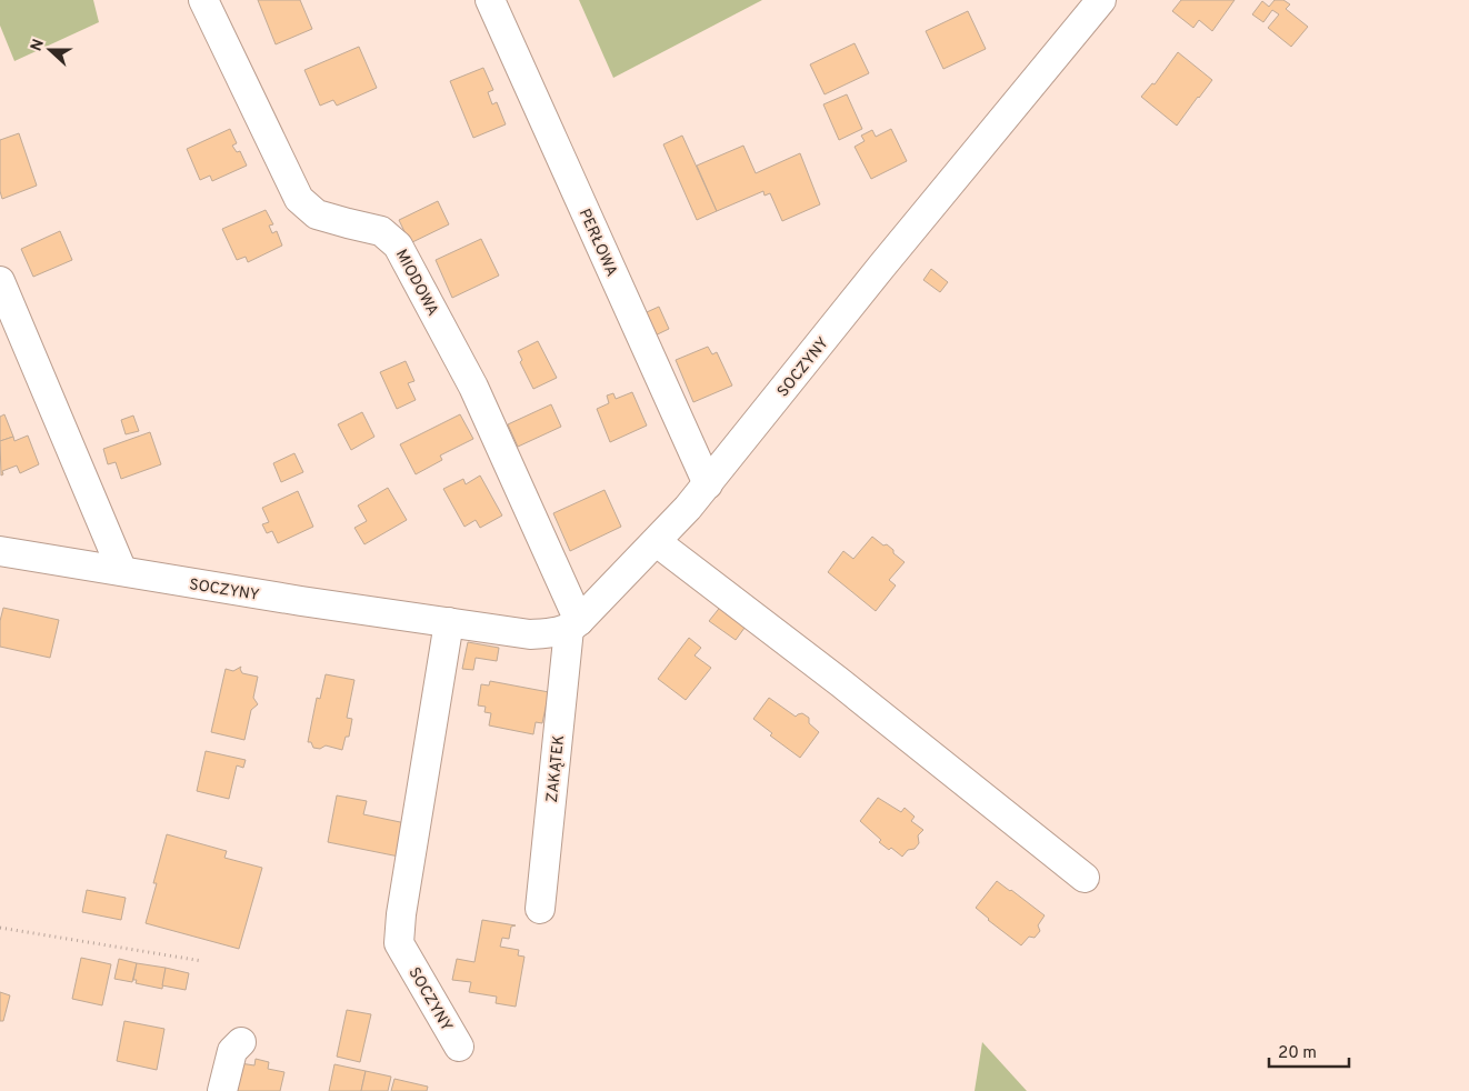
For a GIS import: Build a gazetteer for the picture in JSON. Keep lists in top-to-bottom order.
{
  "streets": {
    "street": [
      "PERŁOWA",
      "MIODOWA",
      "SOCZYNY",
      "ZAKĄTEK"
    ]
  },
  "crossings": [
    ["PERŁOWA", "SOCZYNY"],
    ["MIODOWA", "SOCZYNY"],
    ["MIODOWA", "ZAKĄTEK"],
    ["SOCZYNY", "ZAKĄTEK"]
  ],
  "scale_bar": "20 m",
  "north": "left"
}
